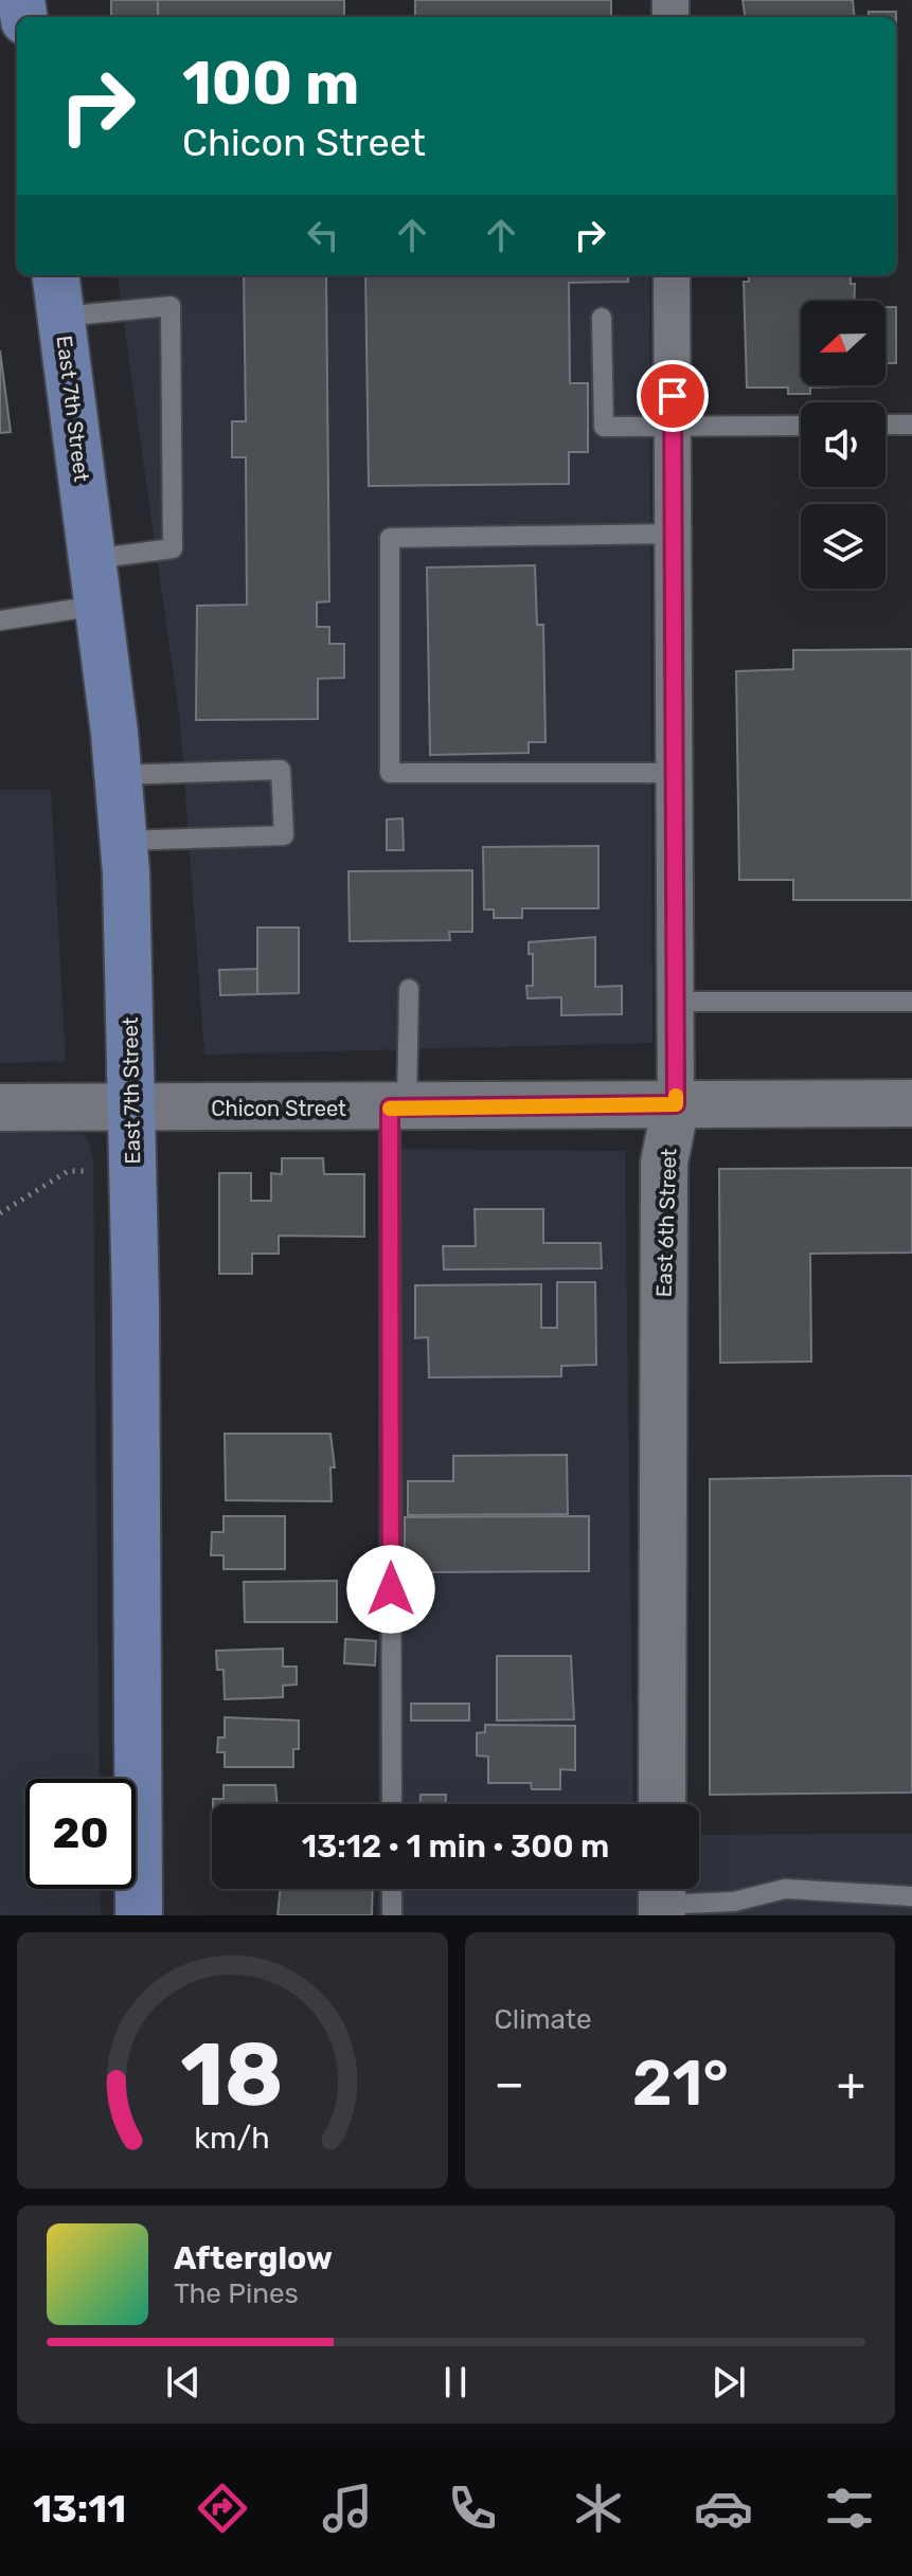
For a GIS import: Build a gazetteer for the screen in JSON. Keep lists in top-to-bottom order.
{
  "streets": {
    "main road": ["East 7th Street"],
    "street": ["Chicon Street", "East 6th Street"]
  },
  "crossings": [
    ["East 7th Street", "Chicon Street"],
    ["Chicon Street", "East 6th Street"]
  ],
  "north": "left",
  "page": {
    "turn": ["100 m", "Chicon Street"],
    "limit": "20",
    "trip": "13:12 · 1 min · 300 m",
    "tile": "Climate",
    "heat": ["−", "21°", "+"],
    "song": ["Afterglow", "The Pines"],
    "tabs": "13:11",
    "gauge": ["18", "km/h"]
  }
}
